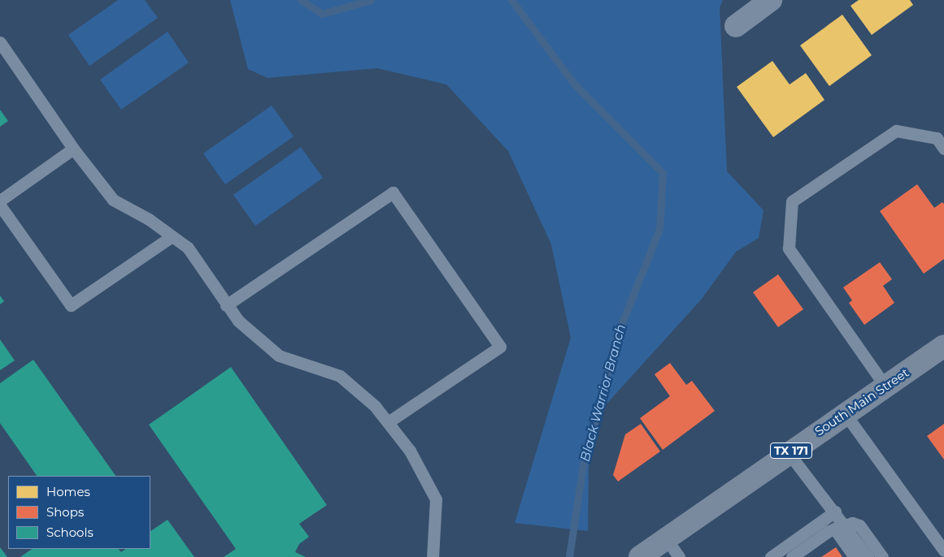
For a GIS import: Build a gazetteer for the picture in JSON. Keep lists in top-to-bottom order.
{
  "streets": {
    "main road": ["South Main Street", "TX 171"]
  },
  "water": ["Black Warrior Branch"],
  "legend": ["Homes", "Shops", "Schools"]
}
